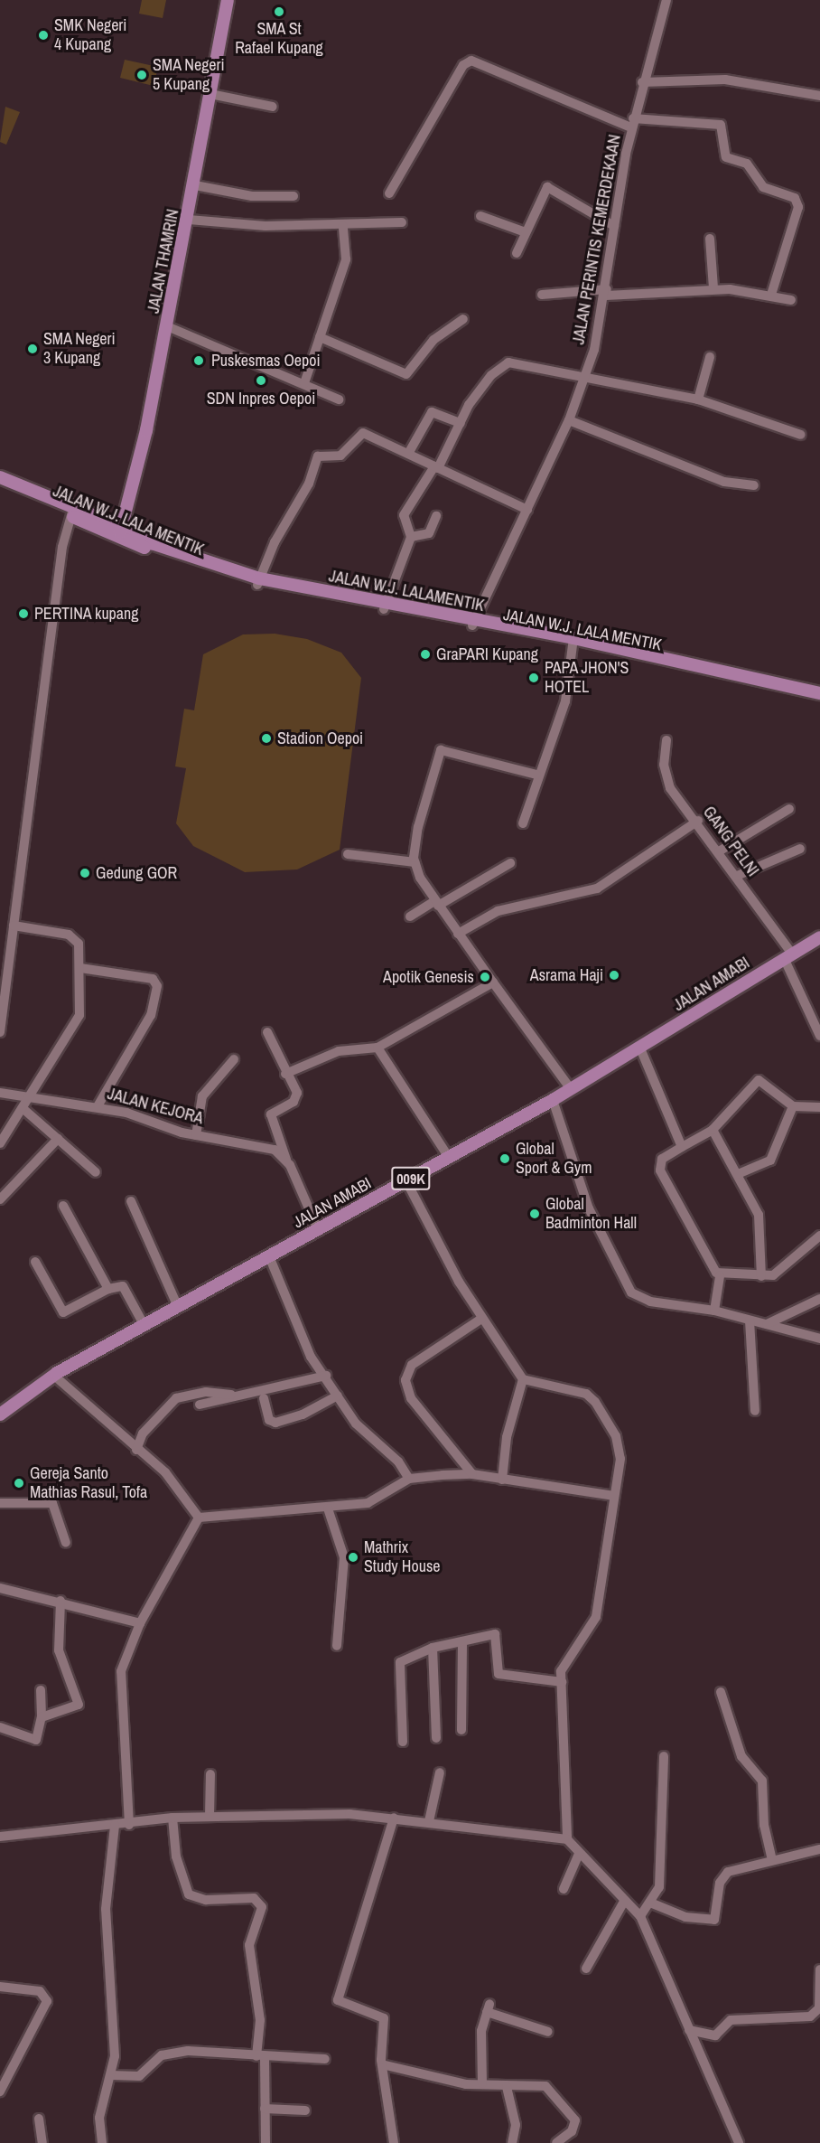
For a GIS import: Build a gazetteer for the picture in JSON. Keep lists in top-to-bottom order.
{
  "streets": {
    "main road": [
      "JALAN THAMRIN",
      "JALAN W.J. LALA MENTIK",
      "JALAN AMABI",
      "009K"
    ],
    "street": ["JALAN PERINTIS KEMERDEKAAN", "GANG PELNI", "JALAN KEJORA"]
  },
  "crossings": [
    ["JALAN PERINTIS KEMERDEKAAN", "JALAN W.J. LALA MENTIK"],
    ["GANG PELNI", "JALAN AMABI"]
  ],
  "places": [
    "SMA St Rafael Kupang",
    "SMK Negeri 4 Kupang",
    "SMA Negeri 5 Kupang",
    "SMA Negeri 3 Kupang",
    "Puskesmas Oepoi",
    "SDN Inpres Oepoi",
    "PERTINA kupang",
    "GraPARI Kupang",
    "PAPA JHON'S HOTEL",
    "Stadion Oepoi",
    "Gedung GOR",
    "Asrama Haji",
    "Apotik Genesis",
    "Global Sport & Gym",
    "Global Badminton Hall",
    "Gereja Santo Mathias Rasul, Tofa",
    "Mathrix Study House"
  ]
}
